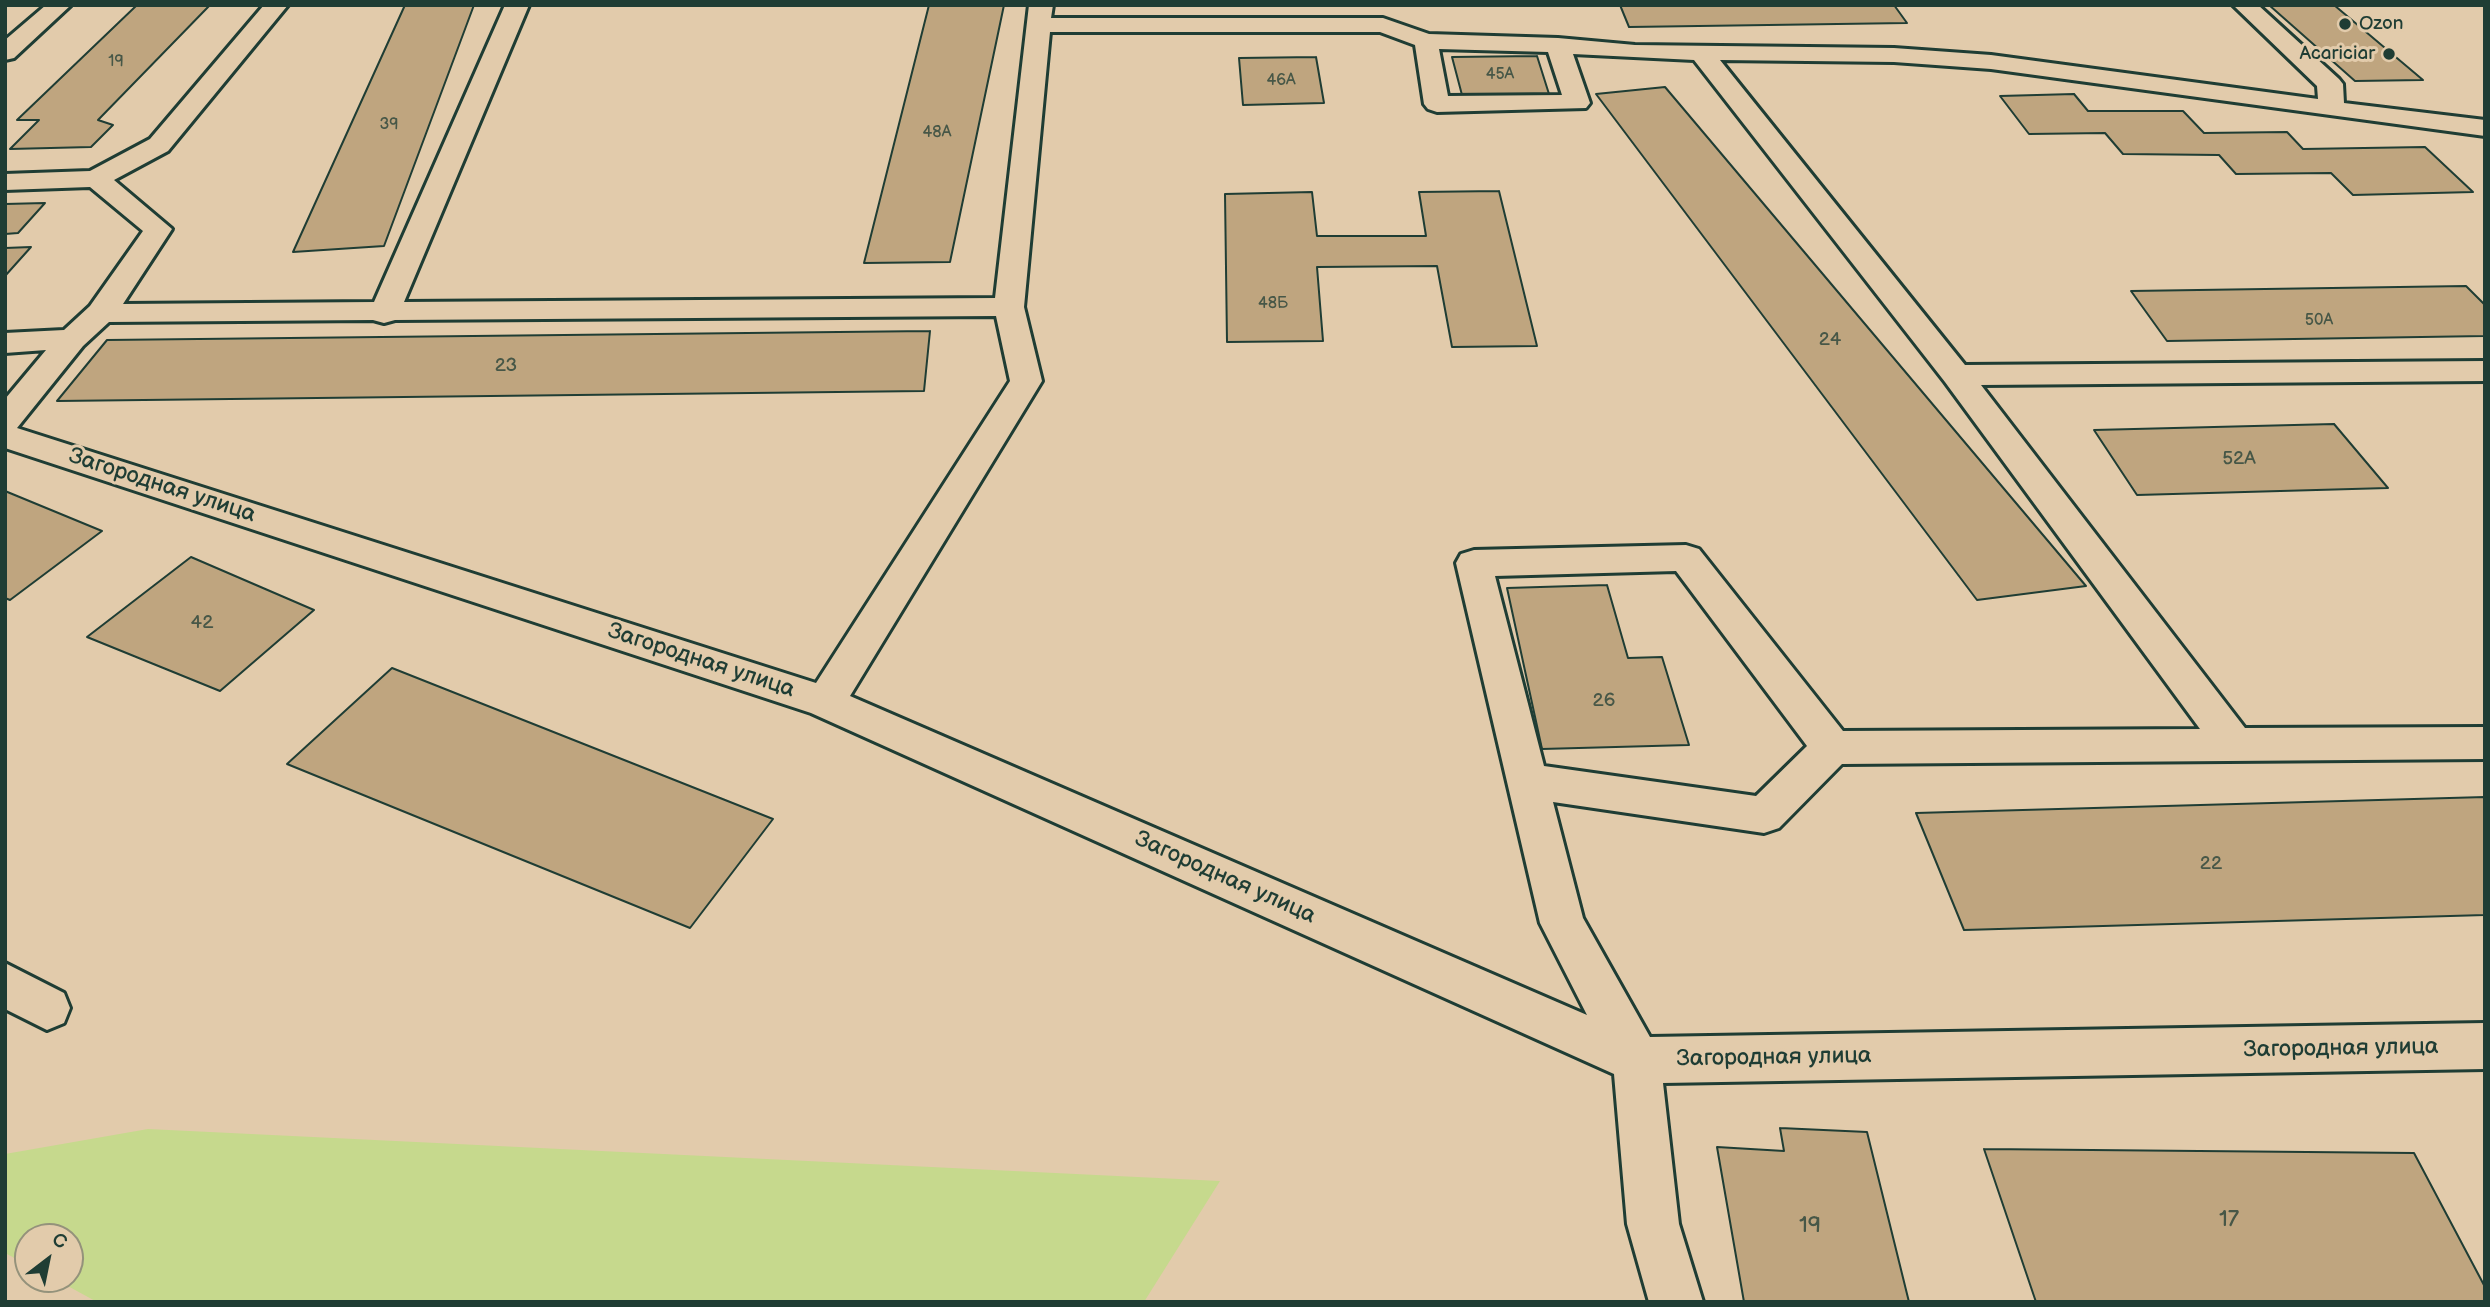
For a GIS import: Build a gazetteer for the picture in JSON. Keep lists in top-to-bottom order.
{
  "streets": {
    "street": ["Загородная улица"]
  },
  "places": ["Ozon", "Acariciar"],
  "house_numbers": [
    "19",
    "45А",
    "46А",
    "39",
    "48А",
    "48Б",
    "50А",
    "24",
    "23",
    "52А",
    "42",
    "26",
    "22",
    "17",
    "19"
  ],
  "north": "top right"
}
